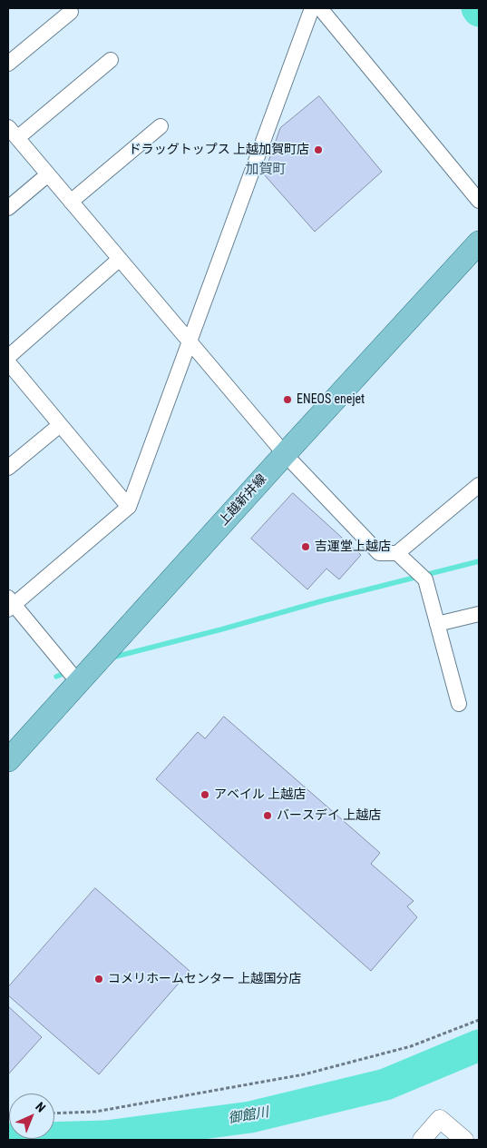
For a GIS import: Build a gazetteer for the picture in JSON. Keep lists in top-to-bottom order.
{
  "streets": {
    "main road": ["上越新井線"]
  },
  "districts": ["加賀町"],
  "water": ["御館川"],
  "places": [
    "ドラッグトップス 上越加賀町店",
    "ENEOS enejet",
    "吉運堂上越店",
    "アベイル 上越店",
    "バースデイ 上越店",
    "コメリホームセンター 上越国分店"
  ],
  "north": "top right"
}
